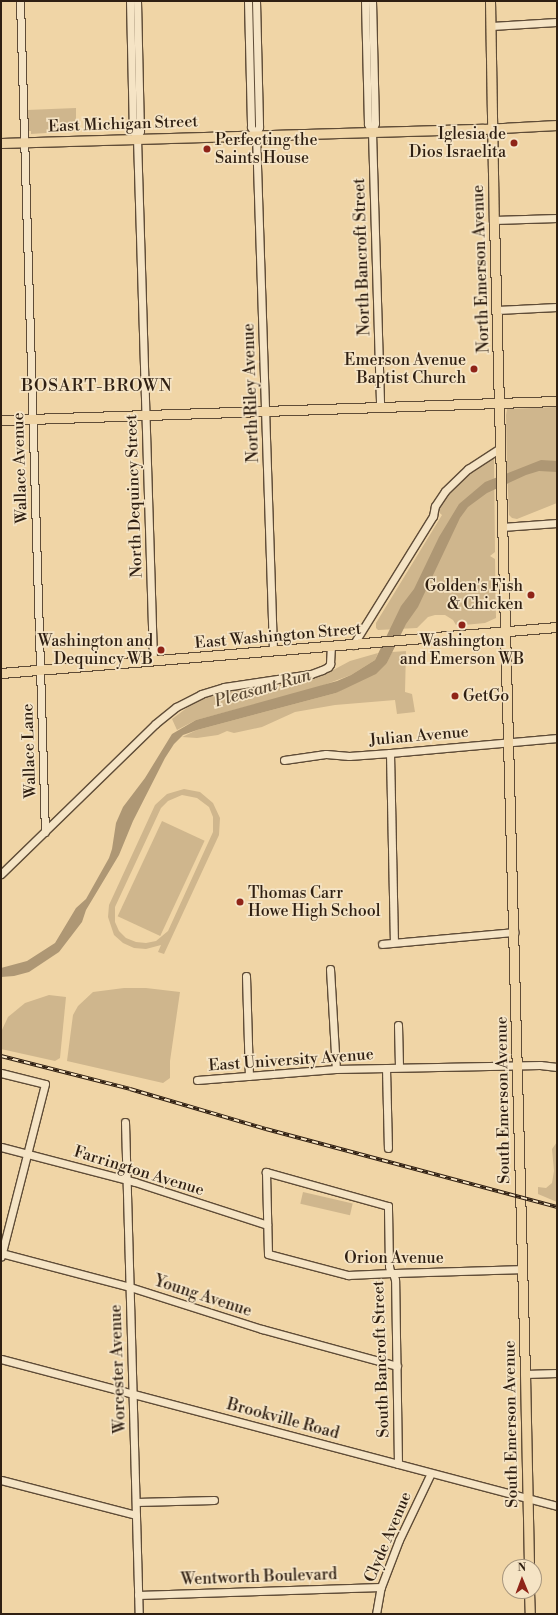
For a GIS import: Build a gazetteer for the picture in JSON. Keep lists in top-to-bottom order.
{
  "streets": {
    "main road": [
      "East Michigan Street",
      "North Emerson Avenue",
      "East Washington Street",
      "South Emerson Avenue"
    ],
    "street": [
      "North Bancroft Street",
      "North Riley Avenue",
      "Wallace Avenue",
      "North Dequincy Street",
      "Julian Avenue",
      "Wallace Lane",
      "East University Avenue",
      "Farrington Avenue",
      "Orion Avenue",
      "Young Avenue",
      "South Bancroft Street",
      "Worcester Avenue",
      "Brookville Road",
      "Clyde Avenue",
      "Wentworth Boulevard"
    ]
  },
  "crossings": [
    ["East Michigan Street", "North Bancroft Street"],
    ["East Michigan Street", "North Emerson Avenue"],
    ["East Michigan Street", "North Riley Avenue"],
    ["East Michigan Street", "Wallace Avenue"],
    ["East Michigan Street", "North Dequincy Street"],
    ["North Emerson Avenue", "East Washington Street"],
    ["North Emerson Avenue", "South Emerson Avenue"],
    ["North Riley Avenue", "East Washington Street"],
    ["Wallace Avenue", "East Washington Street"],
    ["Wallace Avenue", "Wallace Lane"],
    ["North Dequincy Street", "East Washington Street"],
    ["East Washington Street", "Wallace Lane"],
    ["East Washington Street", "South Emerson Avenue"],
    ["Julian Avenue", "South Emerson Avenue"],
    ["East University Avenue", "South Emerson Avenue"],
    ["South Emerson Avenue", "Orion Avenue"],
    ["South Emerson Avenue", "Brookville Road"],
    ["Farrington Avenue", "Orion Avenue"],
    ["Farrington Avenue", "South Bancroft Street"],
    ["Farrington Avenue", "Worcester Avenue"],
    ["Orion Avenue", "South Bancroft Street"],
    ["Young Avenue", "South Bancroft Street"],
    ["Young Avenue", "Worcester Avenue"],
    ["South Bancroft Street", "Brookville Road"],
    ["Worcester Avenue", "Brookville Road"],
    ["Worcester Avenue", "Wentworth Boulevard"],
    ["Brookville Road", "Clyde Avenue"],
    ["Clyde Avenue", "Wentworth Boulevard"]
  ],
  "districts": ["BOSART-BROWN"],
  "water": ["Pleasant Run"],
  "places": [
    "Iglesia de Dios Israelita",
    "Perfecting the Saints House",
    "Emerson Avenue Baptist Church",
    "Golden's Fish & Chicken",
    "Washington and Emerson WB",
    "Washington and Dequincy WB",
    "GetGo",
    "Thomas Carr Howe High School"
  ],
  "north": "top"
}
